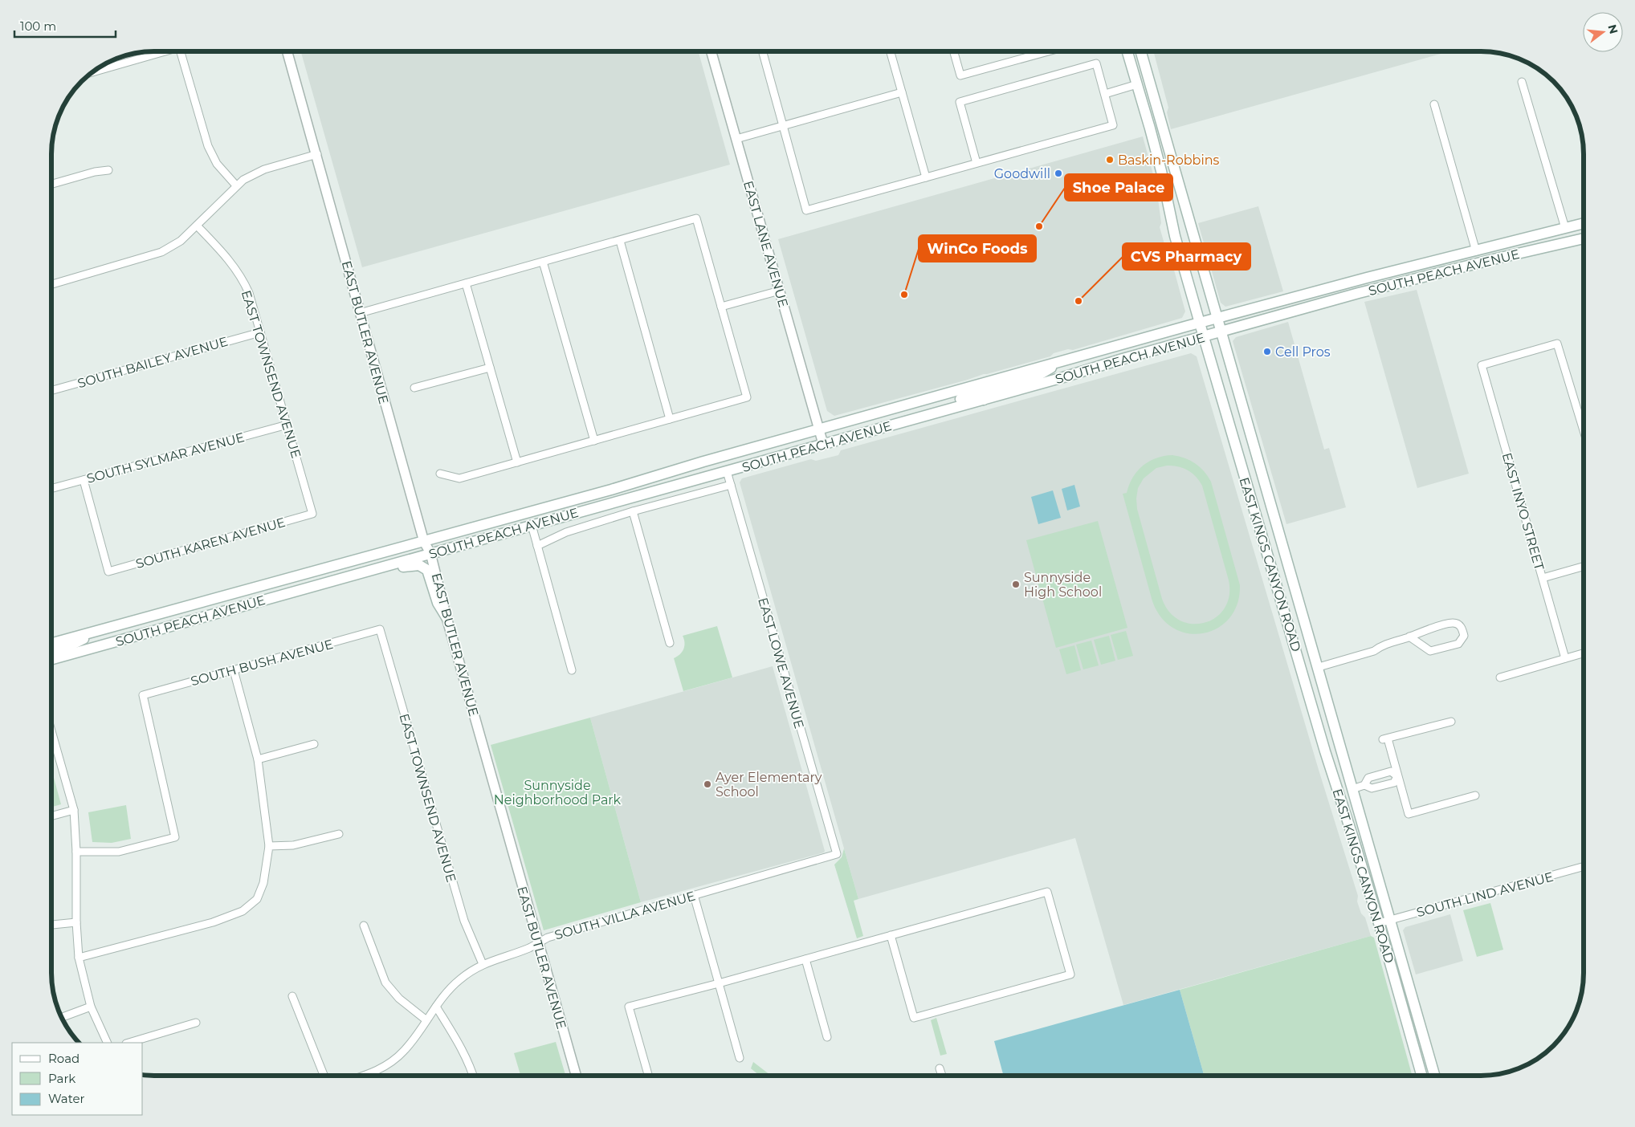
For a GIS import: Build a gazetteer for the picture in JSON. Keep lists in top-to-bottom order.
{
  "streets": {
    "main road": ["SOUTH PEACH AVENUE", "EAST KINGS CANYON ROAD"],
    "street": [
      "EAST LANE AVENUE",
      "EAST BUTLER AVENUE",
      "SOUTH BAILEY AVENUE",
      "EAST TOWNSEND AVENUE",
      "SOUTH SYLMAR AVENUE",
      "EAST INYO STREET",
      "SOUTH KAREN AVENUE",
      "SOUTH BUSH AVENUE",
      "EAST LOWE AVENUE",
      "SOUTH LIND AVENUE",
      "SOUTH VILLA AVENUE"
    ]
  },
  "crossings": [
    ["EAST LANE AVENUE", "SOUTH PEACH AVENUE"],
    ["SOUTH PEACH AVENUE", "EAST BUTLER AVENUE"],
    ["SOUTH PEACH AVENUE", "EAST KINGS CANYON ROAD"],
    ["SOUTH PEACH AVENUE", "EAST LOWE AVENUE"],
    ["EAST BUTLER AVENUE", "SOUTH VILLA AVENUE"],
    ["SOUTH BAILEY AVENUE", "EAST TOWNSEND AVENUE"],
    ["EAST TOWNSEND AVENUE", "SOUTH SYLMAR AVENUE"],
    ["EAST TOWNSEND AVENUE", "SOUTH KAREN AVENUE"],
    ["EAST TOWNSEND AVENUE", "SOUTH BUSH AVENUE"],
    ["EAST TOWNSEND AVENUE", "SOUTH VILLA AVENUE"],
    ["SOUTH SYLMAR AVENUE", "SOUTH KAREN AVENUE"],
    ["EAST KINGS CANYON ROAD", "SOUTH LIND AVENUE"],
    ["EAST LOWE AVENUE", "SOUTH VILLA AVENUE"]
  ],
  "parks": ["Sunnyside Neighborhood Park"],
  "places": [
    "Baskin-Robbins",
    "Goodwill",
    "Shoe Palace",
    "WinCo Foods",
    "CVS Pharmacy",
    "Cell Pros",
    "Sunnyside High School",
    "Ayer Elementary School"
  ],
  "legend": ["Road", "Park", "Water"],
  "scale_bar": "100 m",
  "north": "right"
}
